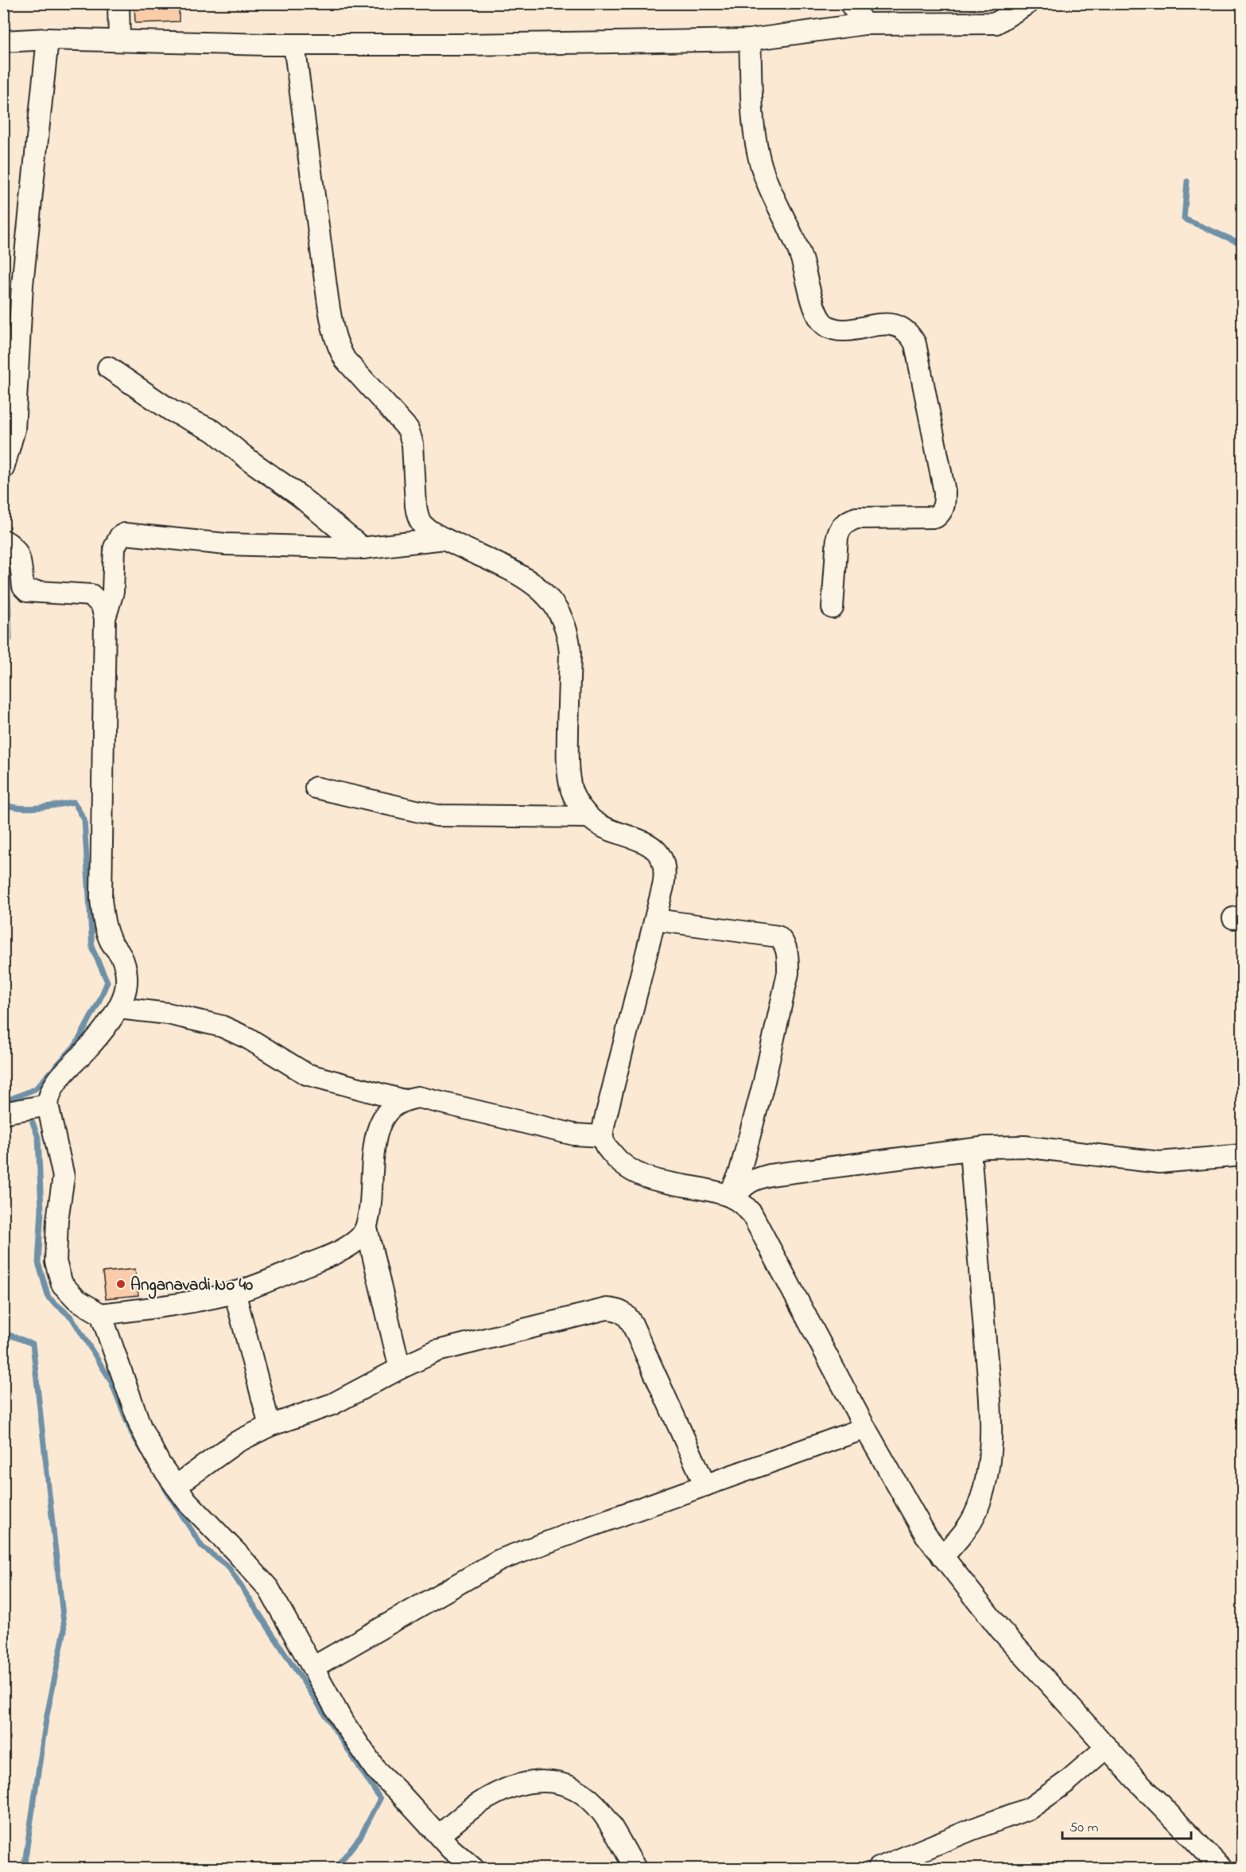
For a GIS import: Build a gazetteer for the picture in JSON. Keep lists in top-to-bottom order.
{
  "places": ["Anganavadi No 40"],
  "scale_bar": "50 m"
}
